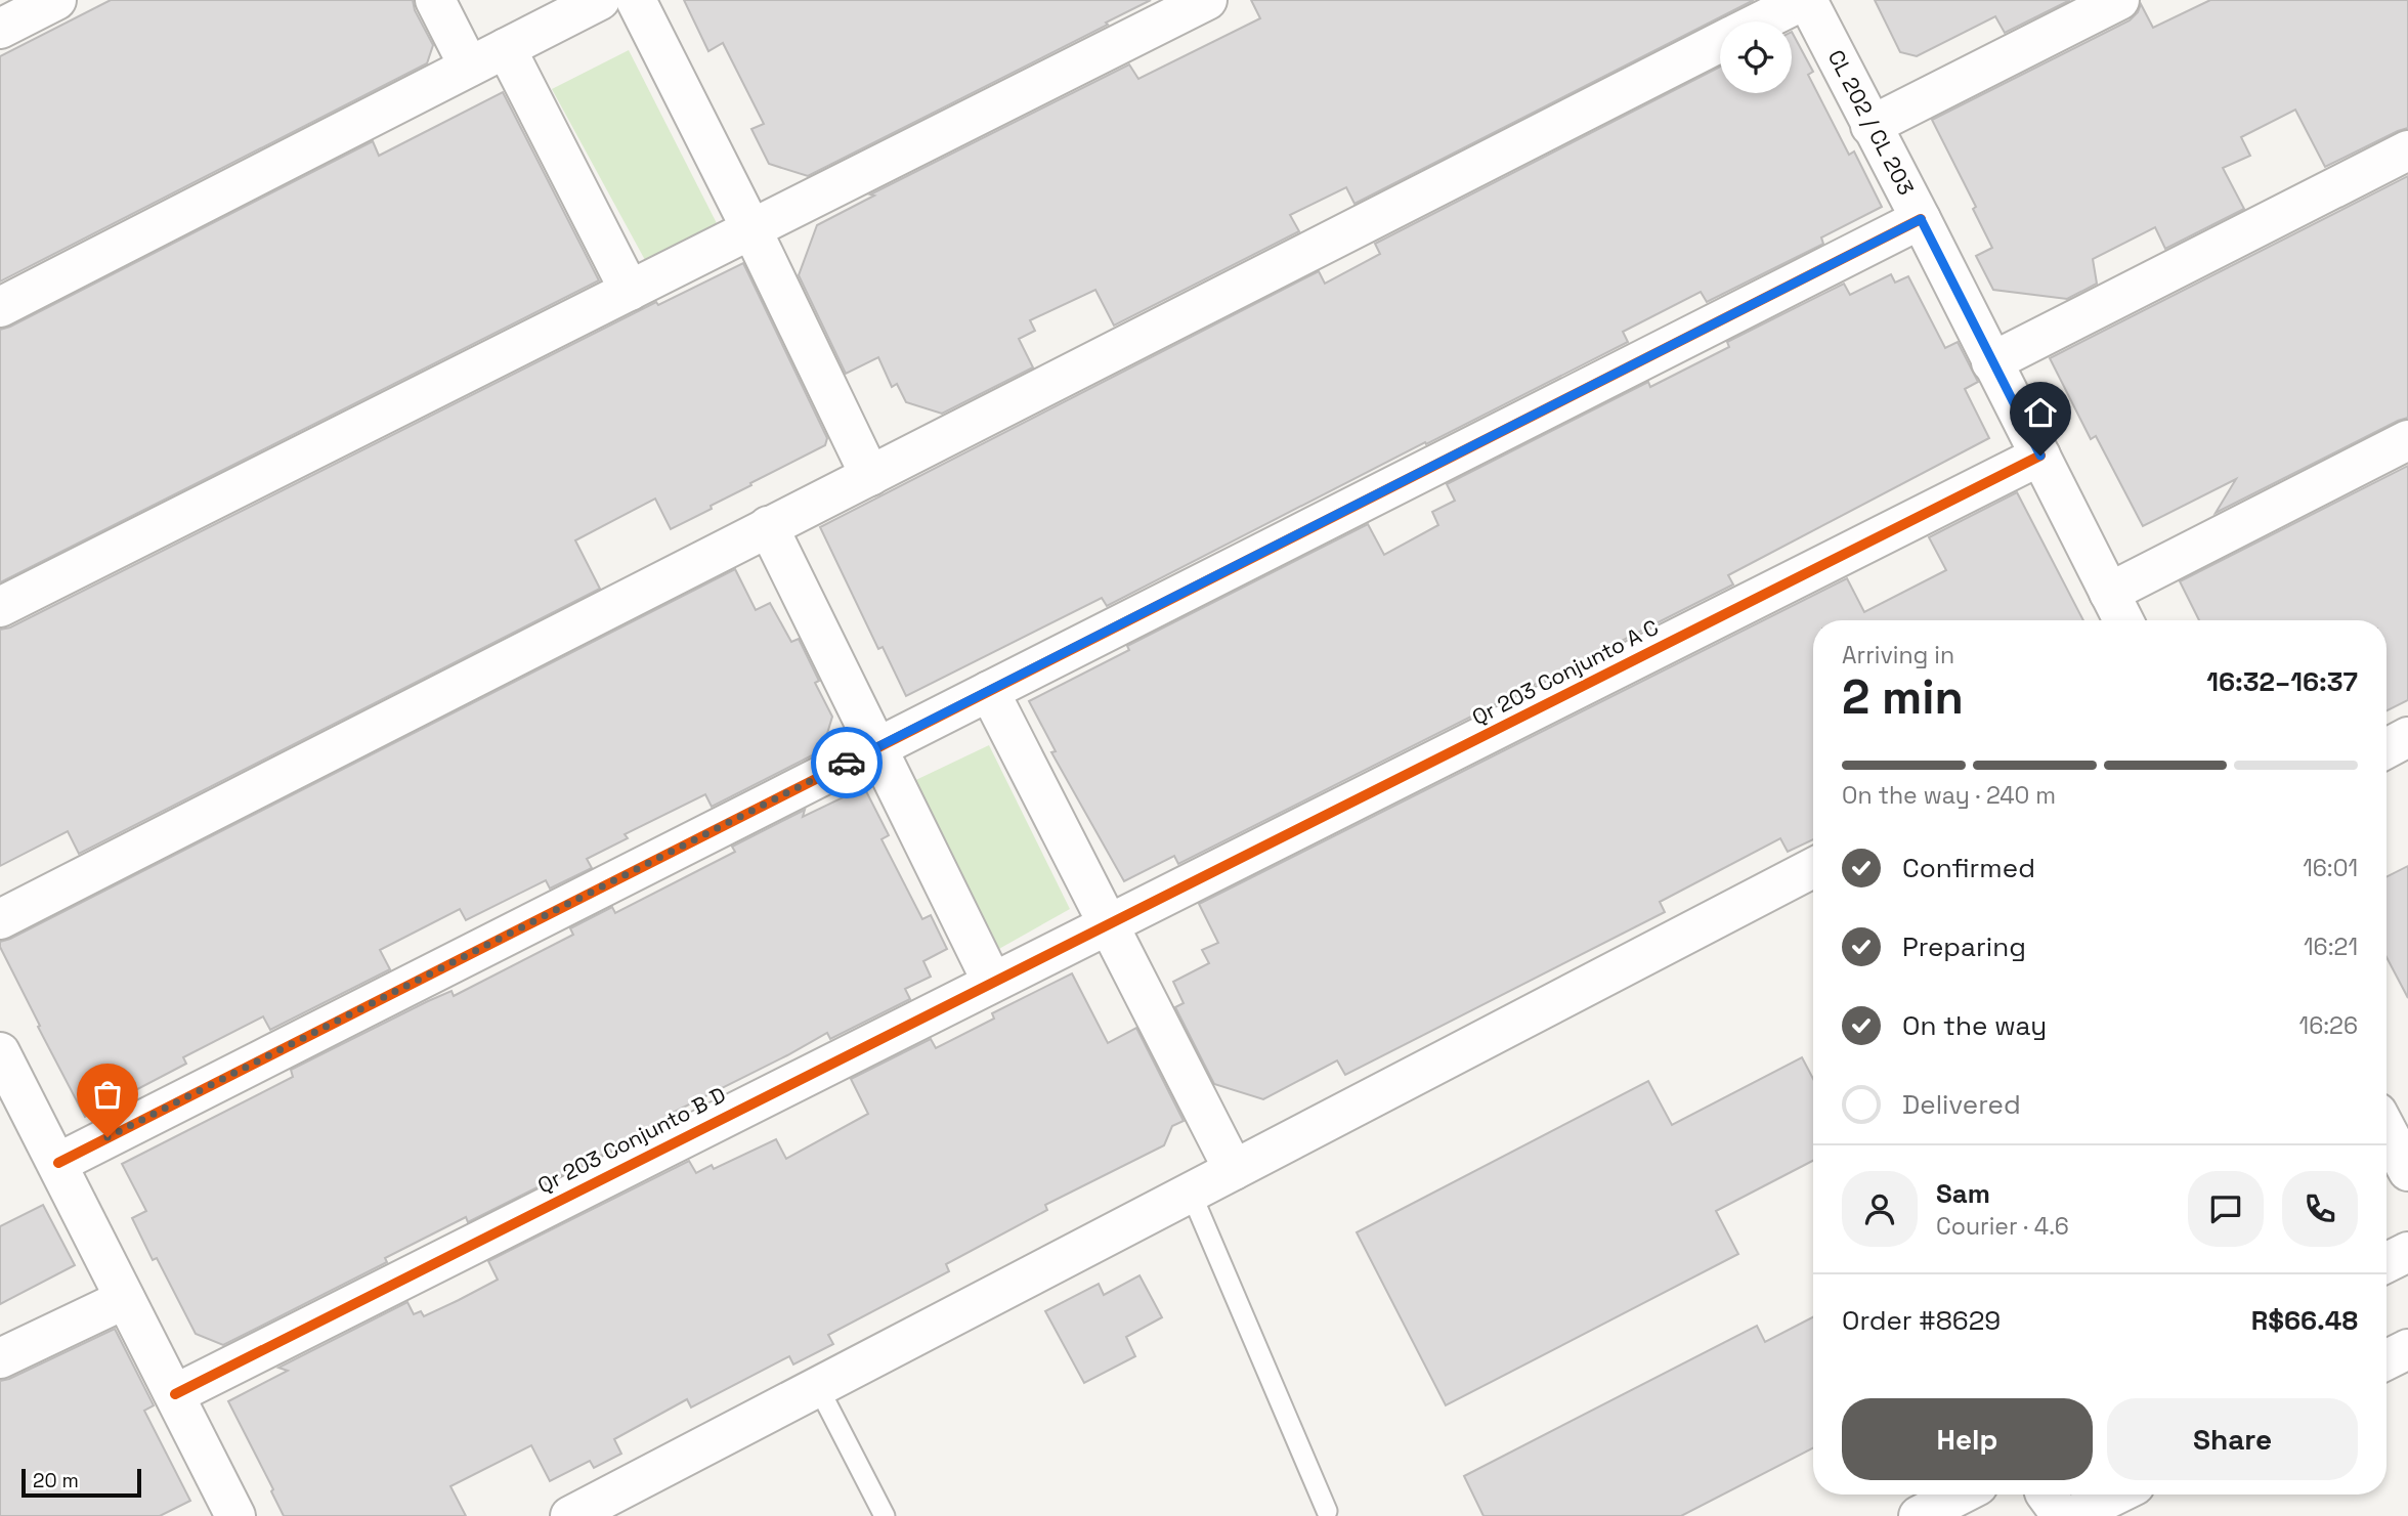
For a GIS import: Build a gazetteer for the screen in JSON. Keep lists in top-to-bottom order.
{
  "streets": {
    "street": ["CL 202 / CL 203", "Qr 203 Conjunto A C", "Qr 203 Conjunto B D"]
  },
  "crossings": [
    ["CL 202 / CL 203", "Qr 203 Conjunto A C"],
    ["Qr 203 Conjunto A C", "Qr 203 Conjunto B D"]
  ],
  "scale_bar": "20 m",
  "page": {
    "heading": ["2 min", "Arriving in", "16:32–16:37"],
    "panel": [
      "Sam",
      "Courier · 4.6",
      "Order #8629",
      "R$66.48"
    ],
    "bar": "On the way · 240 m",
    "list": [
      ["Confirmed", "16:01"],
      ["Preparing", "16:21"],
      ["On the way", "16:26"],
      "Delivered"
    ],
    "buttons": ["Help", "Share"],
    "scale": "20 m"
  }
}
